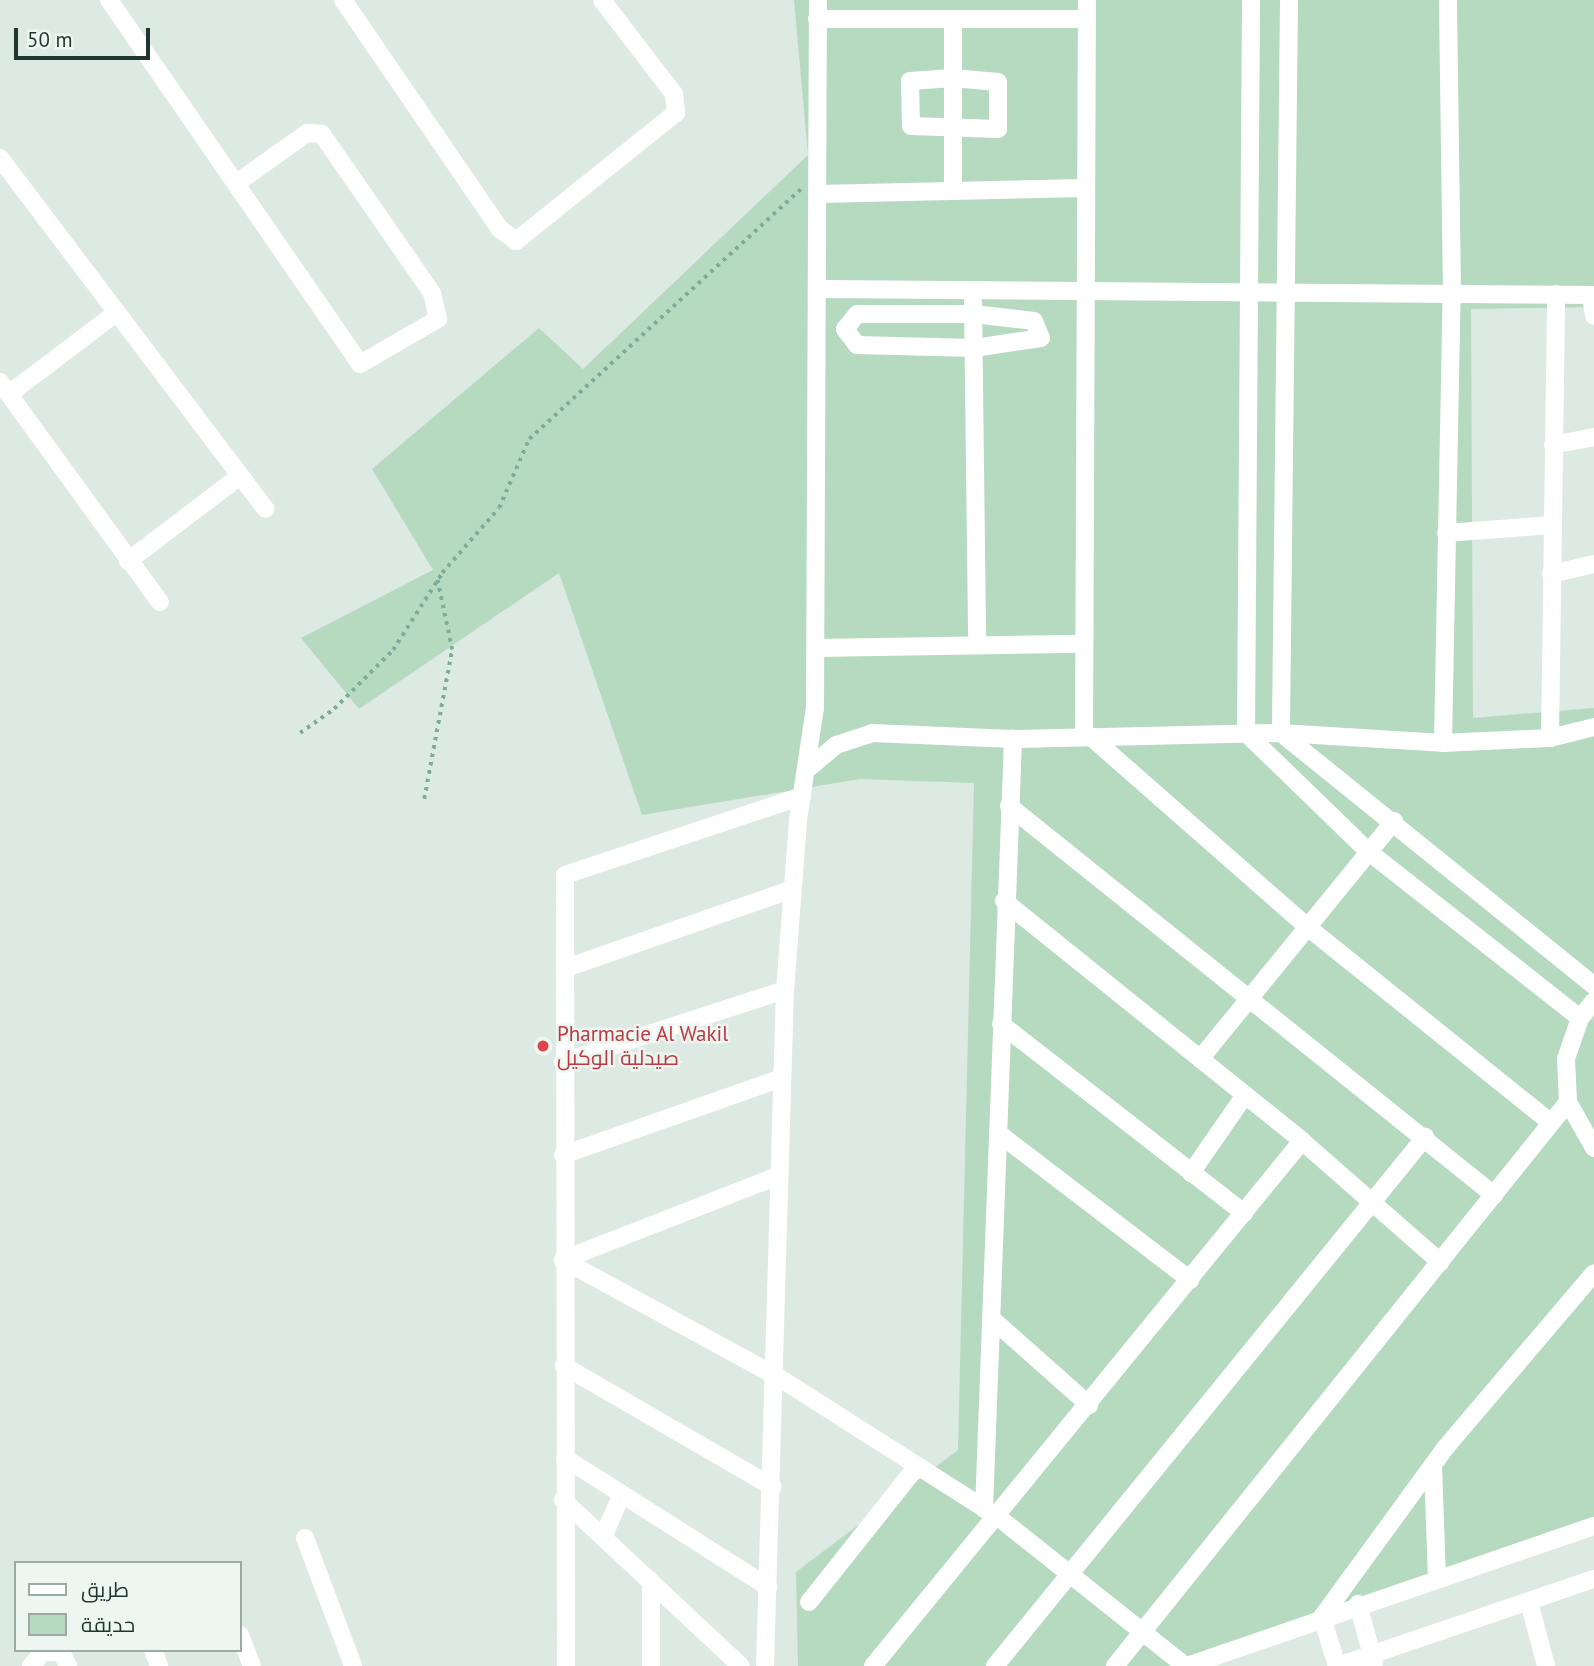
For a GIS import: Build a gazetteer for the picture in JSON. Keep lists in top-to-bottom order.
{
  "places": ["Pharmacie Al Wakil صيدلية الوكيل"],
  "legend": ["طريق", "حديقة"],
  "scale_bar": "50 m"
}
